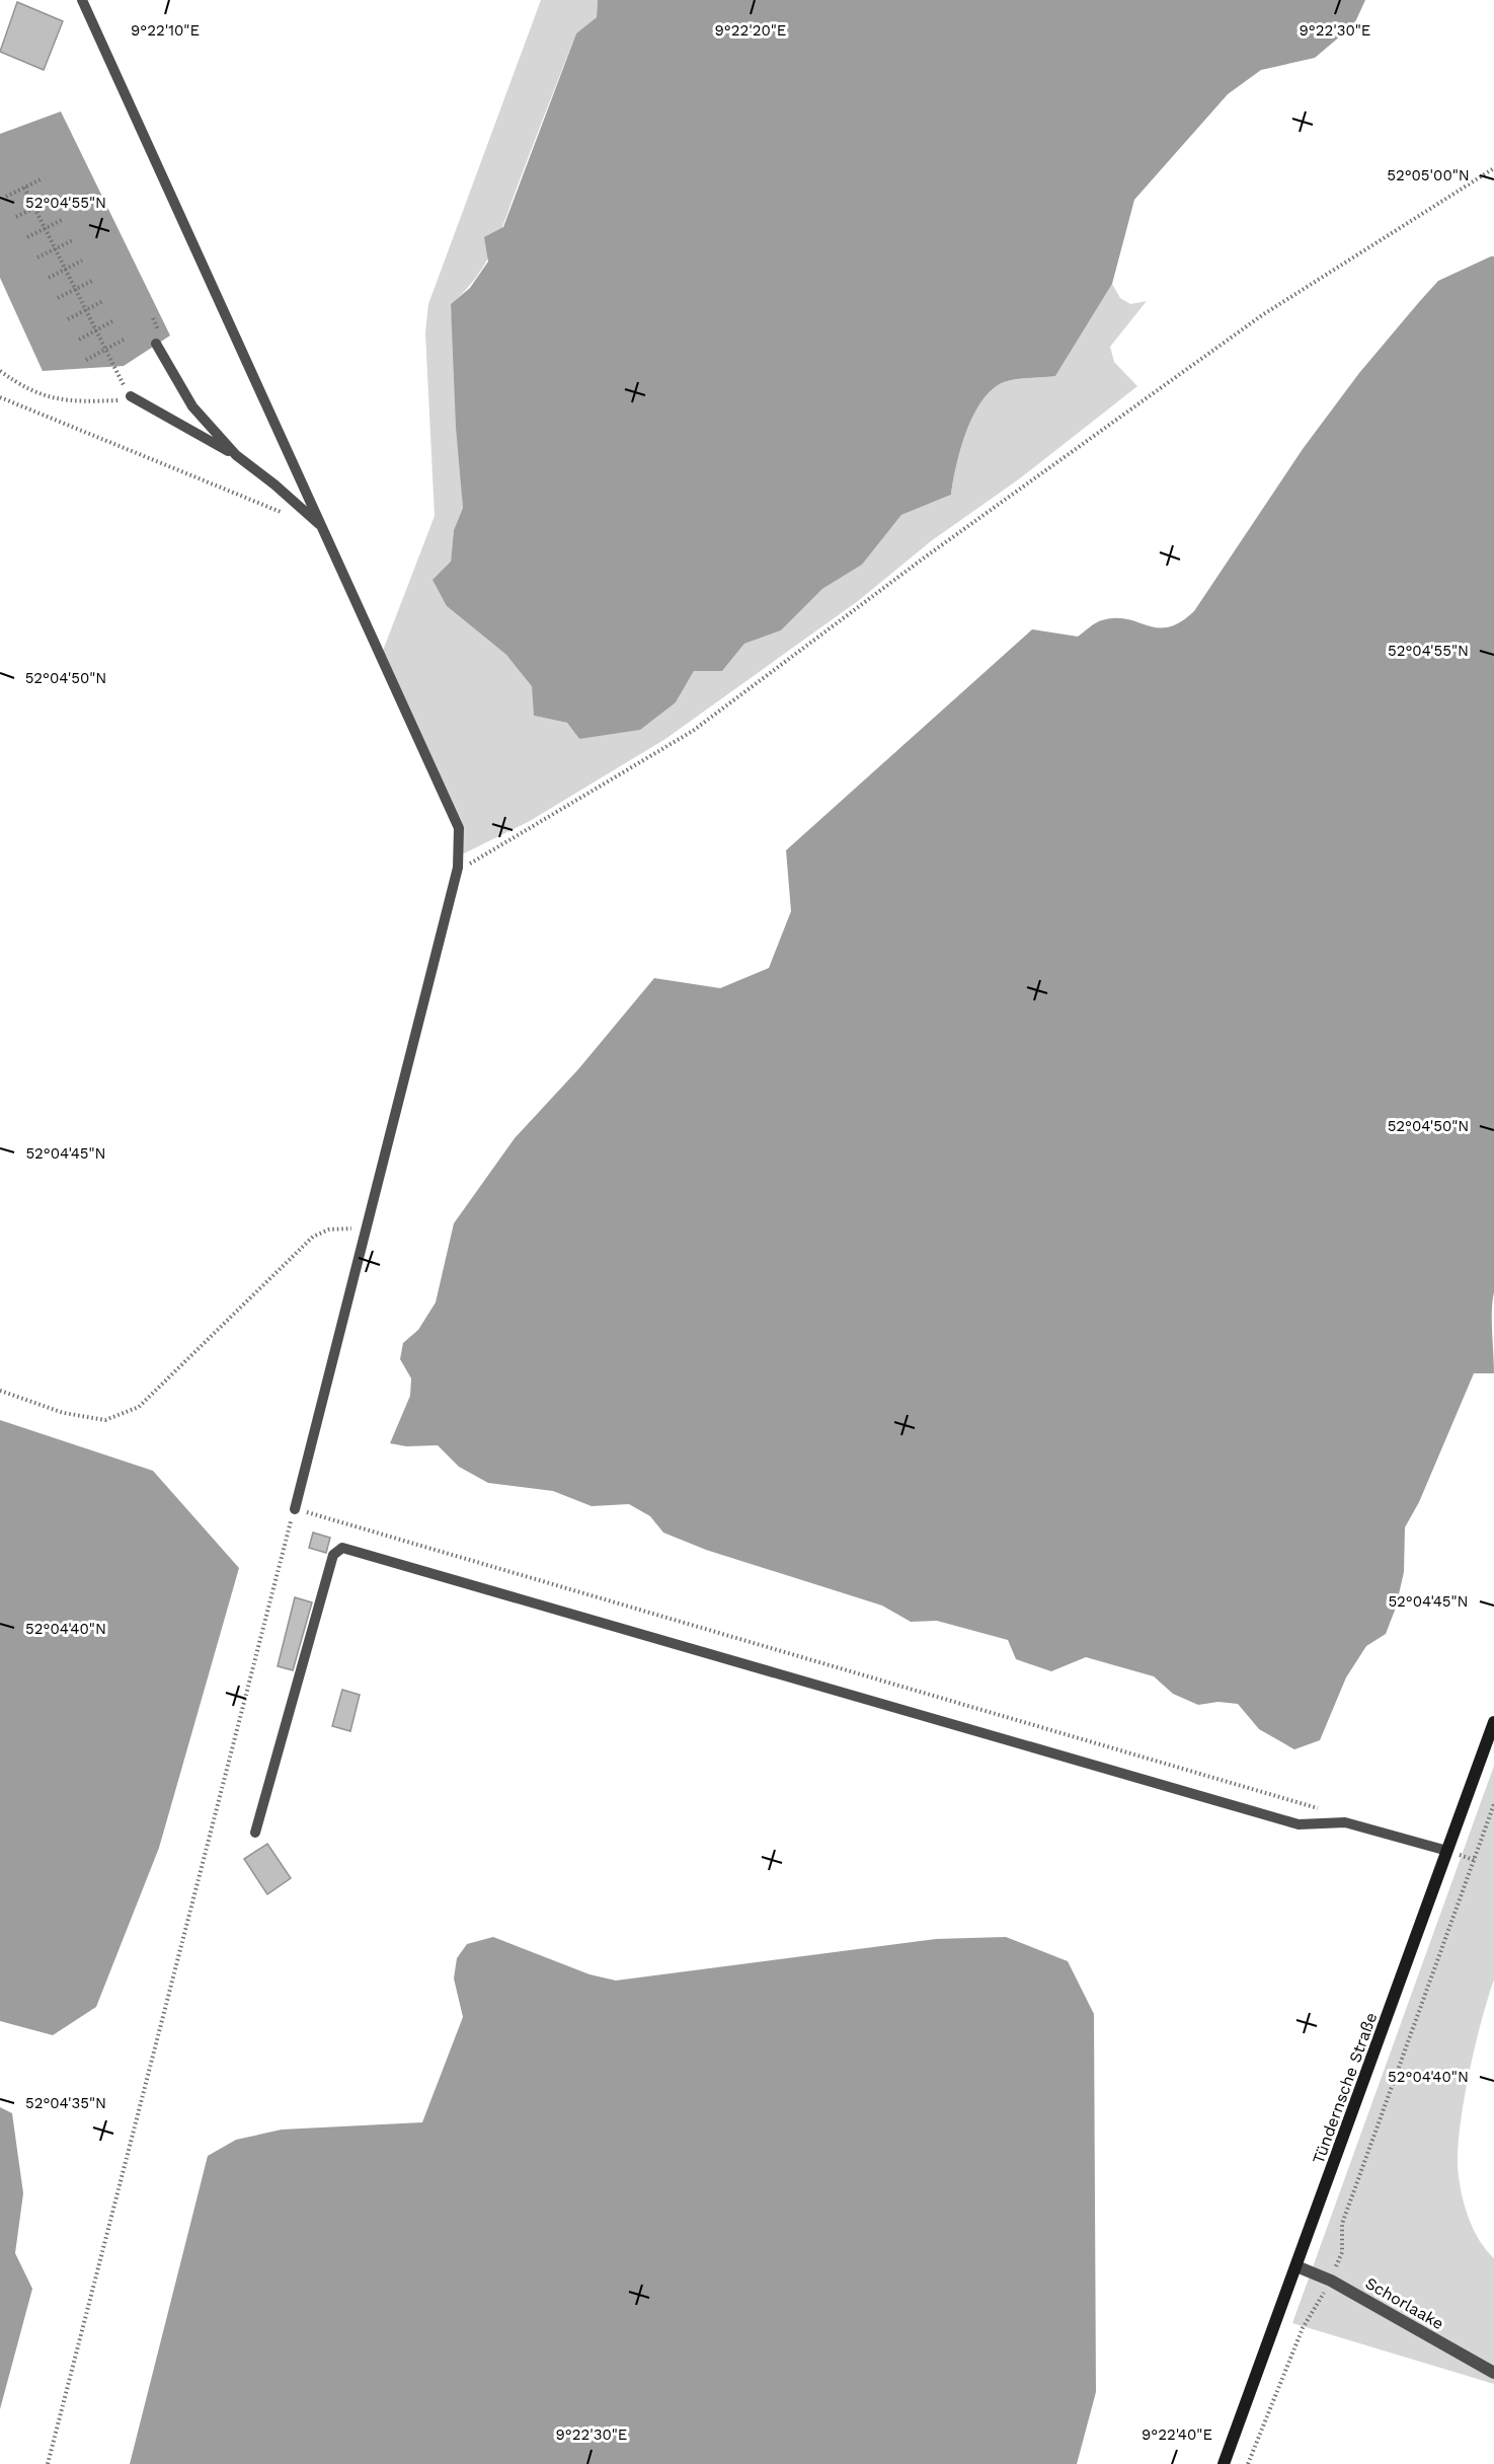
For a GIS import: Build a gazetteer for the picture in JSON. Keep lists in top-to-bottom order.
{
  "streets": {
    "street": ["Tündernsche Straße", "Schorlaake"]
  },
  "crossings": [
    ["Tündernsche Straße", "Schorlaake"]
  ],
  "coordinates": [
    "9°22'10\"E",
    "9°22'20\"E",
    "9°22'30\"E",
    "52°05'00\"N",
    "52°04'55\"N",
    "52°04'50\"N",
    "52°04'45\"N",
    "52°04'40\"N",
    "52°04'35\"N",
    "9°22'40\"E"
  ]
}
